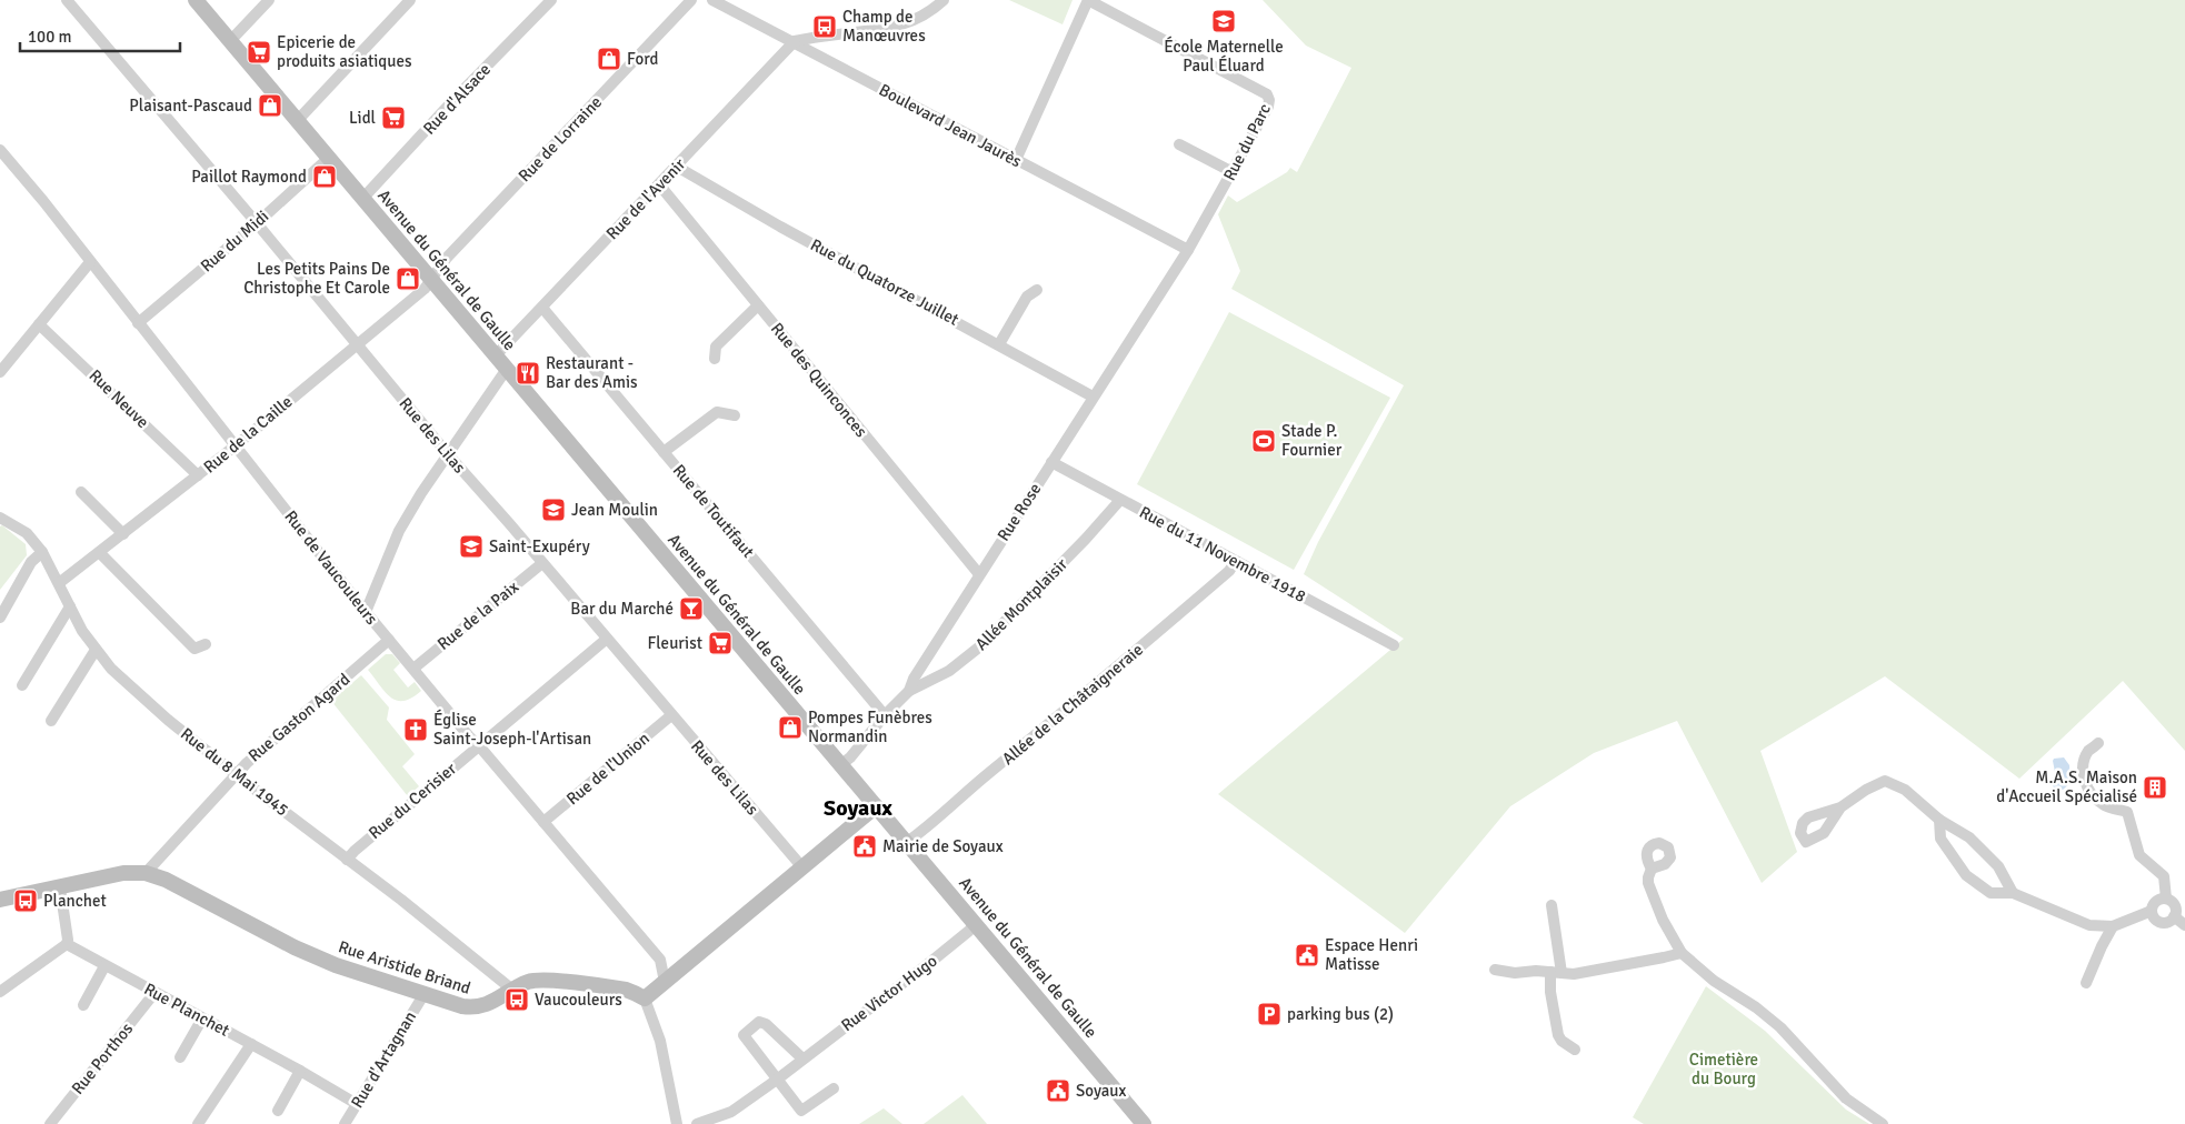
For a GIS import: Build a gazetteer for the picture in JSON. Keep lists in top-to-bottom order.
{
  "streets": {
    "main road": ["Avenue du Général de Gaulle", "Rue Aristide Briand"],
    "street": [
      "Rue d'Alsace",
      "Boulevard Jean Jaurès",
      "Rue de Lorraine",
      "Rue du Parc",
      "Rue de l'Avenir",
      "Rue du Midi",
      "Rue du Quatorze Juillet",
      "Rue des Quinconces",
      "Rue Neuve",
      "Rue de la Caille",
      "Rue des Lilas",
      "Rue de Toutifaut",
      "Rue Rose",
      "Rue du 11 Novembre 1918",
      "Rue de Vaucouleurs",
      "Allée Montplaisir",
      "Rue de la Paix",
      "Allée de la Châtaigneraie",
      "Rue Gaston Agard",
      "Rue de l'Union",
      "Rue du 8 Mai 1945",
      "Rue du Cerisier",
      "Rue Victor Hugo",
      "Rue Planchet",
      "Rue Porthos",
      "Rue d'Artagnan"
    ]
  },
  "crossings": [
    ["Rue d'Alsace", "Avenue du Général de Gaulle"],
    ["Boulevard Jean Jaurès", "Rue du Parc"],
    ["Boulevard Jean Jaurès", "Rue de l'Avenir"],
    ["Boulevard Jean Jaurès", "Rue Rose"],
    ["Rue de Lorraine", "Avenue du Général de Gaulle"],
    ["Rue de Lorraine", "Rue de la Caille"],
    ["Rue du Parc", "Rue Rose"],
    ["Rue de l'Avenir", "Avenue du Général de Gaulle"],
    ["Rue de l'Avenir", "Rue du Quatorze Juillet"],
    ["Rue de l'Avenir", "Rue des Quinconces"],
    ["Rue de l'Avenir", "Rue de Toutifaut"],
    ["Rue du Midi", "Avenue du Général de Gaulle"],
    ["Rue du Midi", "Rue des Lilas"],
    ["Rue du Midi", "Rue de Vaucouleurs"],
    ["Avenue du Général de Gaulle", "Rue de la Caille"],
    ["Avenue du Général de Gaulle", "Rue Rose"],
    ["Avenue du Général de Gaulle", "Allée de la Châtaigneraie"],
    ["Avenue du Général de Gaulle", "Rue Victor Hugo"],
    ["Rue du Quatorze Juillet", "Rue Rose"],
    ["Rue des Quinconces", "Rue Rose"],
    ["Rue Neuve", "Rue de la Caille"],
    ["Rue de la Caille", "Rue des Lilas"],
    ["Rue de la Caille", "Rue de Vaucouleurs"],
    ["Rue de la Caille", "Rue du 8 Mai 1945"],
    ["Rue des Lilas", "Rue de la Paix"],
    ["Rue des Lilas", "Rue de l'Union"],
    ["Rue des Lilas", "Rue du Cerisier"],
    ["Rue de Toutifaut", "Rue Rose"],
    ["Rue Rose", "Rue du 11 Novembre 1918"],
    ["Rue Rose", "Allée Montplaisir"],
    ["Rue du 11 Novembre 1918", "Allée Montplaisir"],
    ["Rue du 11 Novembre 1918", "Allée de la Châtaigneraie"],
    ["Rue de Vaucouleurs", "Rue de la Paix"],
    ["Rue de Vaucouleurs", "Rue Gaston Agard"],
    ["Rue de Vaucouleurs", "Rue de l'Union"],
    ["Rue de Vaucouleurs", "Rue du Cerisier"],
    ["Rue Gaston Agard", "Rue du 8 Mai 1945"],
    ["Rue Gaston Agard", "Rue Aristide Briand"],
    ["Rue du 8 Mai 1945", "Rue du Cerisier"],
    ["Rue du 8 Mai 1945", "Rue Aristide Briand"],
    ["Rue Aristide Briand", "Rue d'Artagnan"],
    ["Rue Planchet", "Rue Porthos"],
    ["Rue Planchet", "Rue d'Artagnan"]
  ],
  "districts": ["Soyaux"],
  "parks": ["Cimetière du Bourg"],
  "places": {
    "school or university": ["École Maternelle Paul Éluard", "Jean Moulin", "Saint-Exupéry"],
    "bus stop": ["Champ de Manœuvres", "Planchet", "Vaucouleurs"],
    "supermarket": ["Epicerie de produits asiatiques", "Lidl", "Fleurist"],
    "shop": [
      "Ford",
      "Plaisant-Pascaud",
      "Paillot Raymond",
      "Les Petits Pains De Christophe Et Carole",
      "Pompes Funèbres Normandin"
    ],
    "restaurant": ["Restaurant - Bar des Amis"],
    "sports": ["Stade P. Fournier"],
    "bar": ["Bar du Marché"],
    "church": ["Église Saint-Joseph-l'Artisan"],
    "building": ["M.A.S. Maison d'Accueil Spécialisé"],
    "public building": ["Mairie de Soyaux", "Espace Henri Matisse", "Soyaux"],
    "parking": ["parking bus (2)"]
  },
  "scale_bar": "100 m"
}
